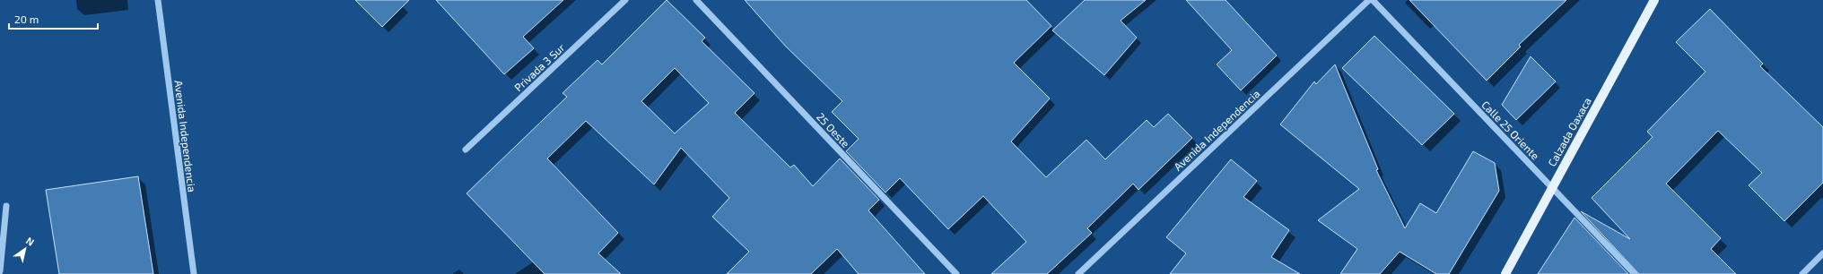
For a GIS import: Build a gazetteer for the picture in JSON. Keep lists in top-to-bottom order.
{
  "streets": {
    "main road": ["Calzada Oaxaca"],
    "street": [
      "Privada 3 Sur",
      "25 Oeste",
      "Avenida Independencia",
      "Calle 25 Oriente"
    ]
  },
  "crossings": [
    ["Calle 25 Oriente", "Calzada Oaxaca"]
  ],
  "scale_bar": "20 m",
  "north": "top right"
}
